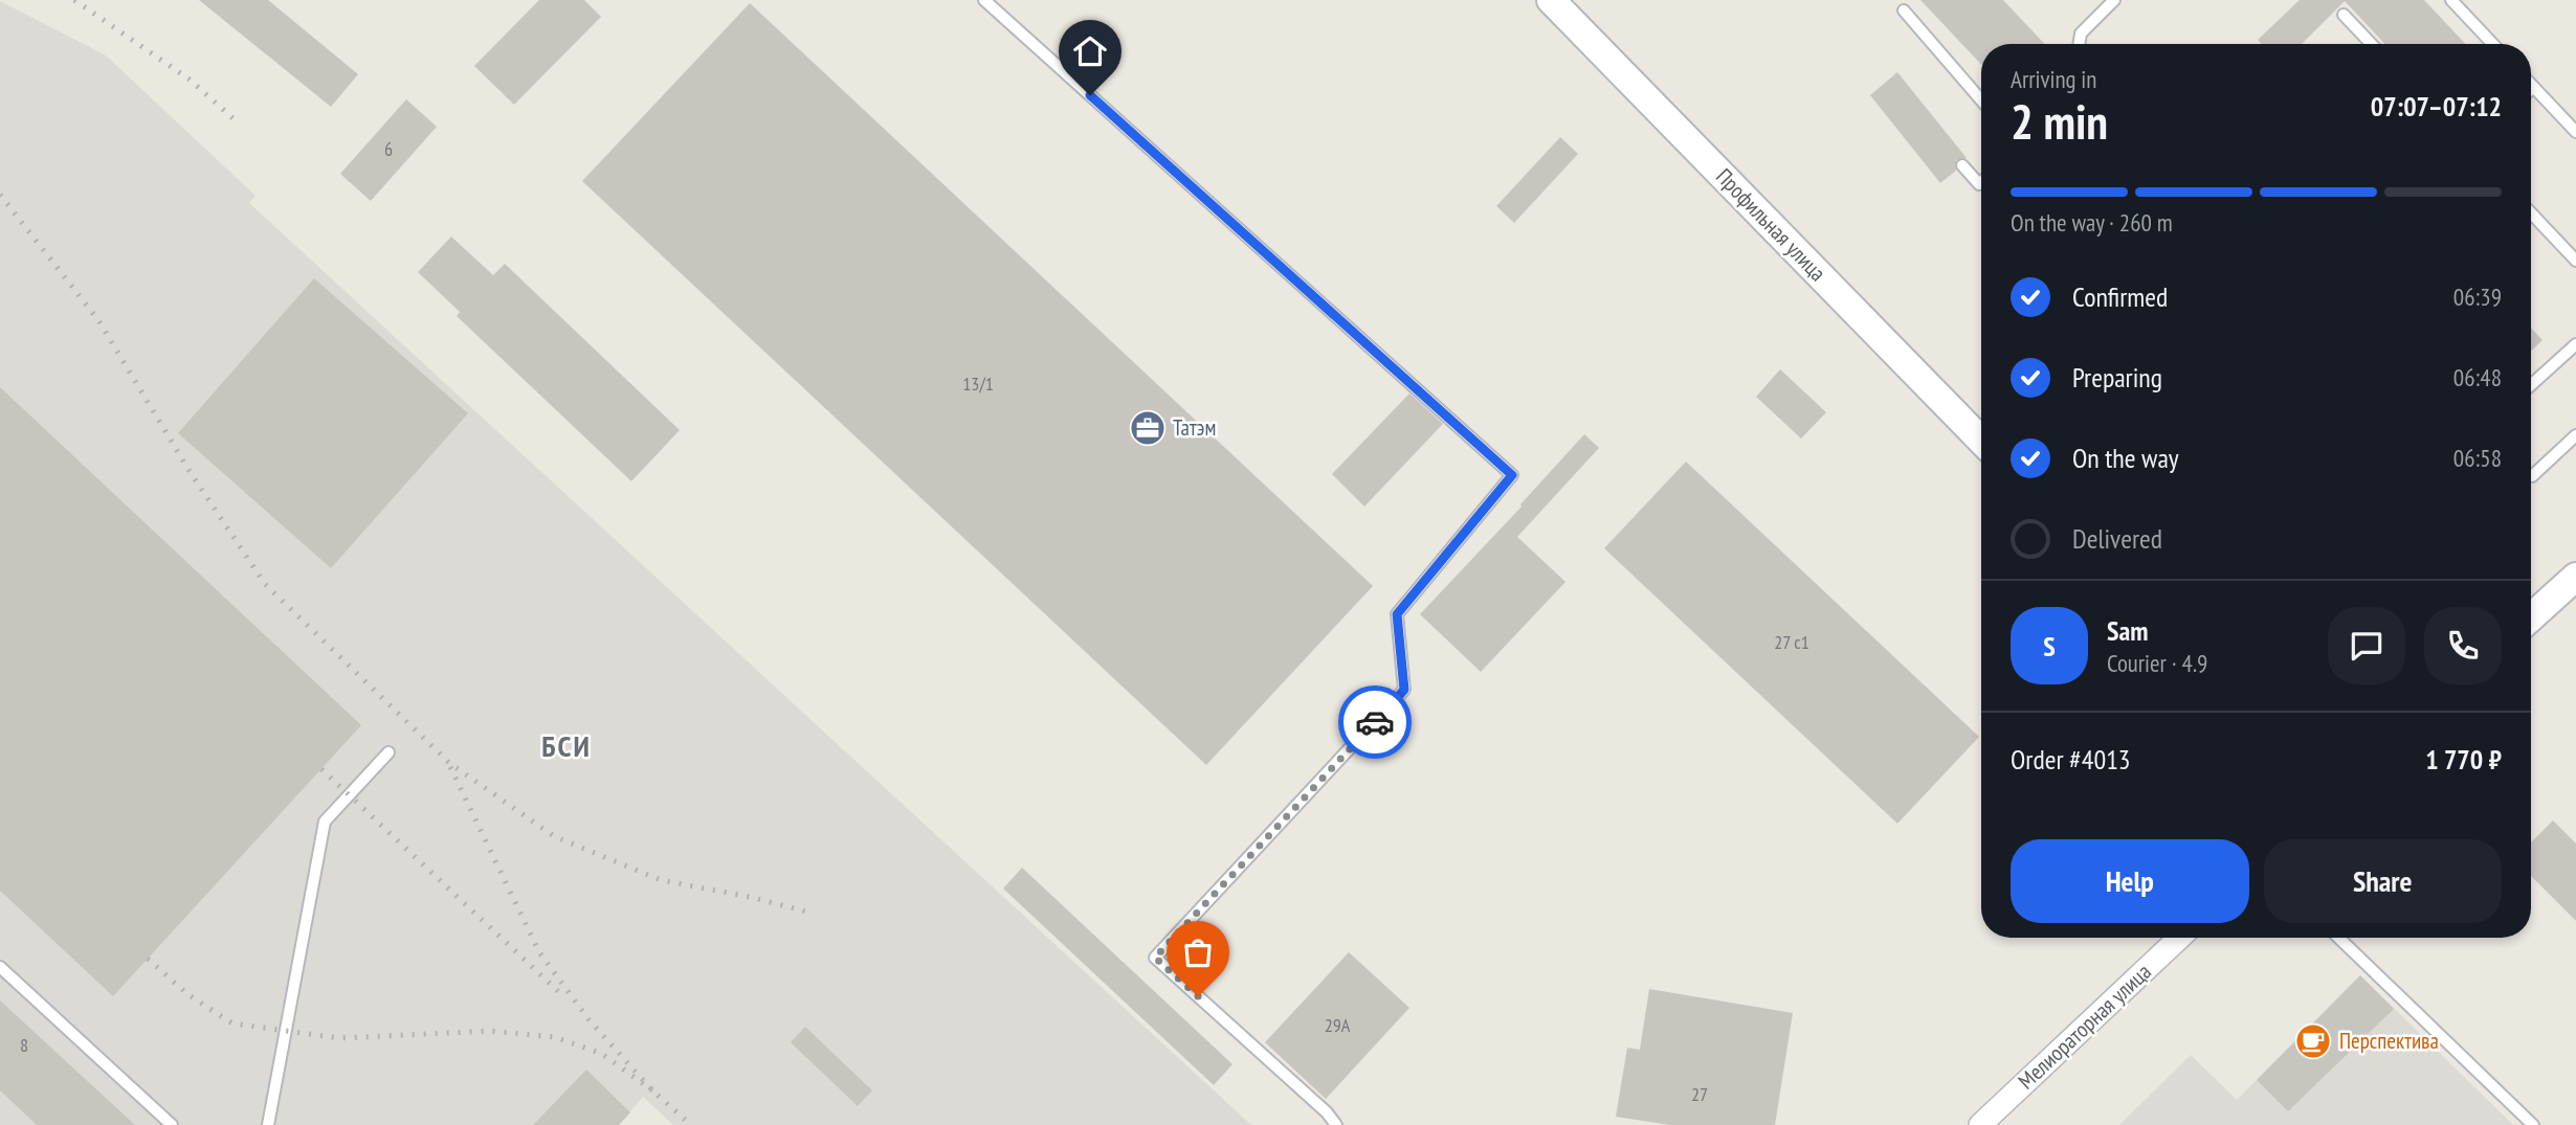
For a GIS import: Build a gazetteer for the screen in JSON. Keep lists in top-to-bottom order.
{
  "streets": {
    "street": ["Профильная улица", "Мелиораторная улица"]
  },
  "districts": ["БСИ"],
  "places": {
    "office": ["Татэм"],
    "cafe": ["Перспектива"]
  },
  "house_numbers": [
    "6",
    "13/1",
    "27 с1",
    "29А",
    "8",
    "27"
  ],
  "page": {
    "heading": ["2 min", "Arriving in", "07:07–07:12"],
    "panel": [
      "Sam",
      "Courier · 4.9",
      "Order #4013",
      "1 770 ₽"
    ],
    "bar": "On the way · 260 m",
    "list": [
      ["Confirmed", "06:39"],
      ["Preparing", "06:48"],
      ["On the way", "06:58"],
      "Delivered"
    ],
    "round": "S",
    "buttons": ["Help", "Share"]
  }
}
